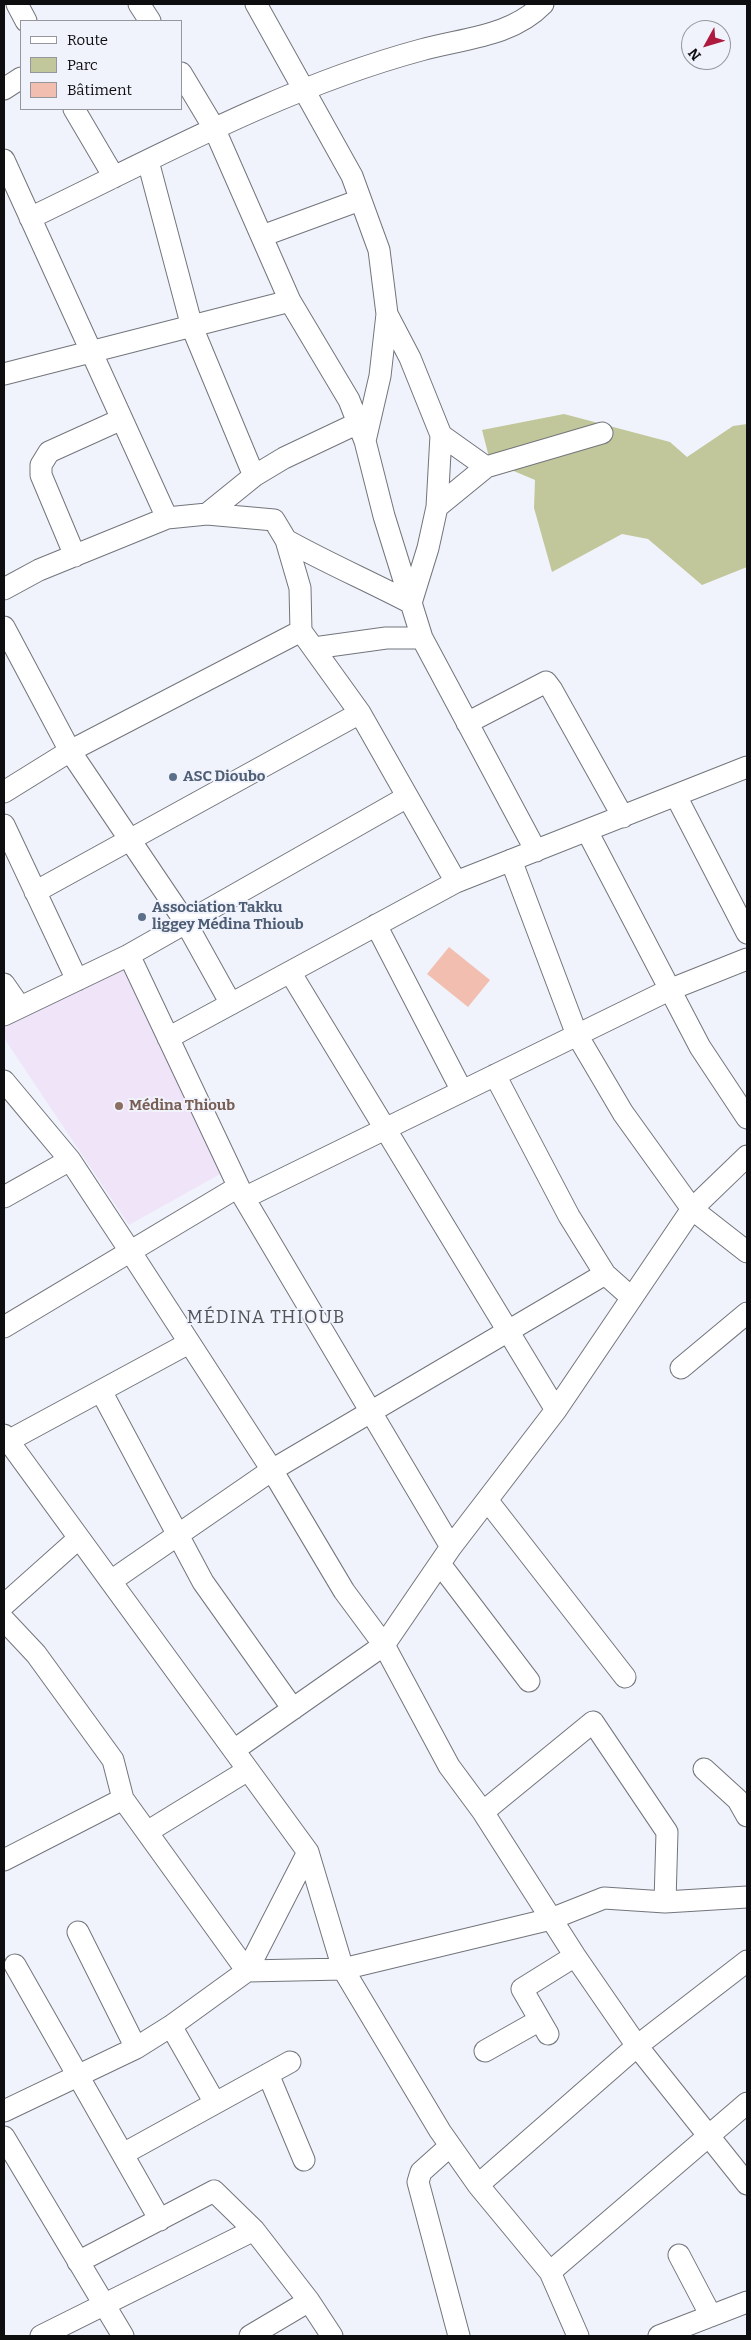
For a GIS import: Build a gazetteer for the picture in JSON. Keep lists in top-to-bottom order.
{
  "districts": ["MÉDINA THIOUB"],
  "places": ["ASC Dioubo", "Association Takku liggey Médina Thioub", "Médina Thioub"],
  "legend": ["Route", "Parc", "Bâtiment"],
  "north": "bottom left"
}
